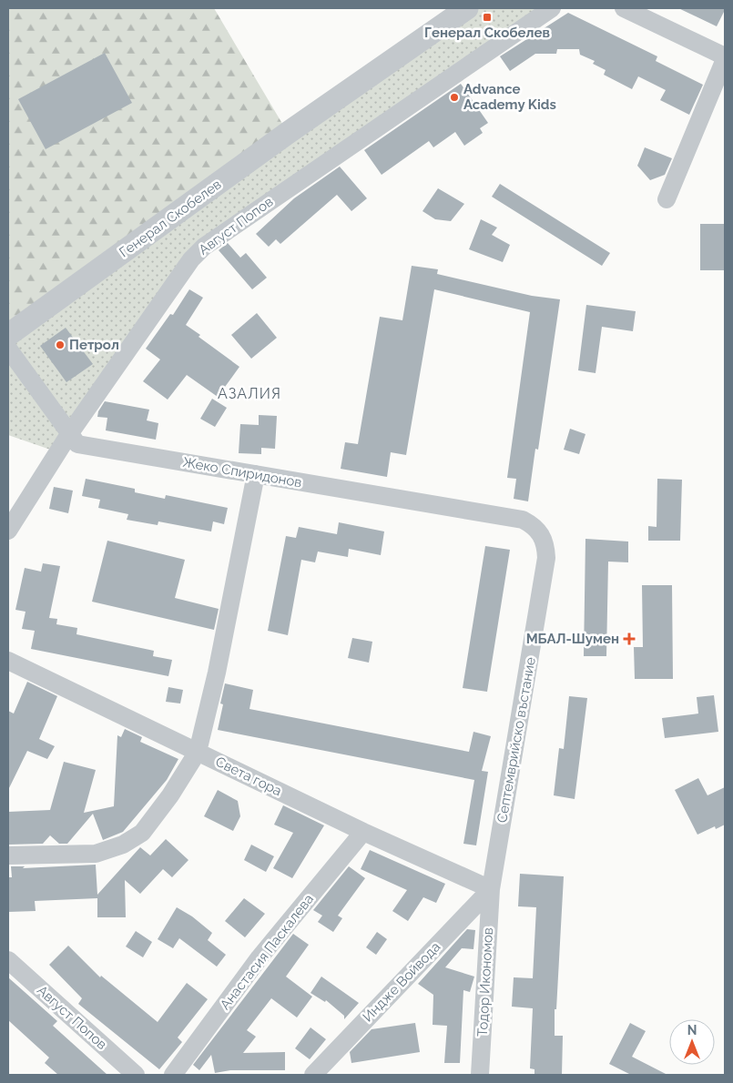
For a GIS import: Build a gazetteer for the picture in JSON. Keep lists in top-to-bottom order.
{
  "streets": {
    "street": [
      "Генерал Скобелев",
      "Август Попов",
      "Жеко Спиридонов",
      "Септемврийско въстание",
      "Света гора",
      "Анастасия Паскалева",
      "Индже Войвода",
      "Тодор Икономов"
    ]
  },
  "crossings": [
    ["Август Попов", "Жеко Спиридонов"],
    ["Жеко Спиридонов", "Септемврийско въстание"],
    ["Септемврийско въстание", "Света гора"],
    ["Септемврийско въстание", "Индже Войвода"],
    ["Септемврийско въстание", "Тодор Икономов"],
    ["Света гора", "Анастасия Паскалева"],
    ["Света гора", "Индже Войвода"],
    ["Света гора", "Тодор Икономов"],
    ["Индже Войвода", "Тодор Икономов"]
  ],
  "districts": ["АЗАЛИЯ"],
  "places": {
    "transit": ["Генерал Скобелев"],
    "other": ["Advance Academy Kids", "Петрол"],
    "health": ["МБАЛ-Шумен"]
  },
  "north": "top"
}
